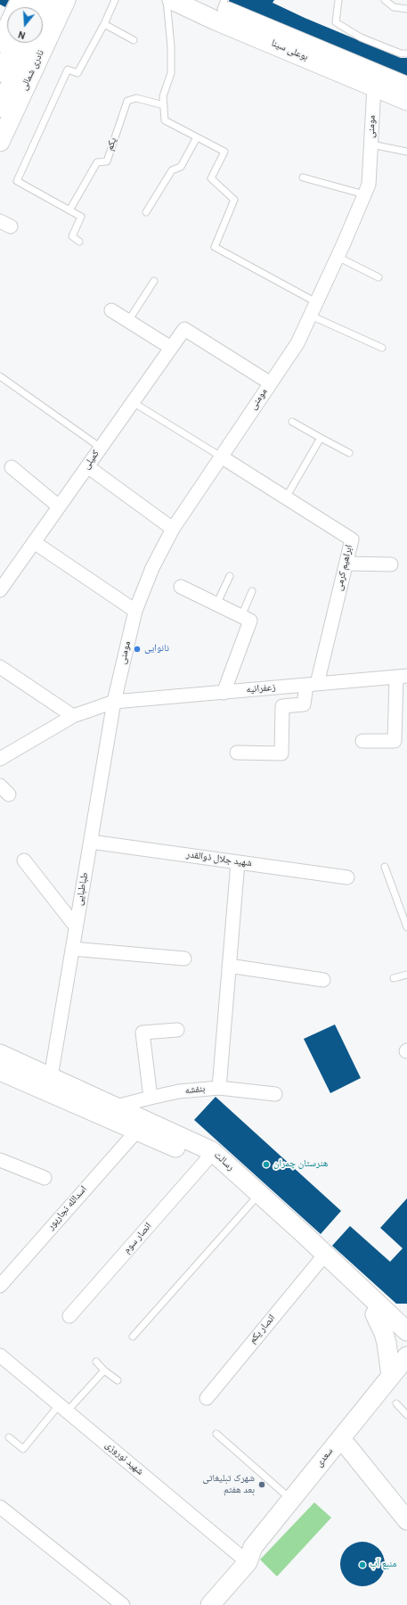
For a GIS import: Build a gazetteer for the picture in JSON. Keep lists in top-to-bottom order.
{
  "streets": {
    "main road": [
      "بوعلی سینا",
      "نادری شمالی",
      "رسالت",
      "سعدی"
    ],
    "street": [
      "مومنی",
      "کمیلی",
      "ابراهیم کرمی",
      "زعفرانیه",
      "شهید جلال ذوالقدر",
      "طباطبایی",
      "بنفشه",
      "اسدالله نجارپور",
      "انصار سوم",
      "انصار یکم",
      "شهید نوروزی"
    ],
    "lane": ["یکم"]
  },
  "crossings": [
    ["بوعلی سینا", "مومنی"],
    ["مومنی", "کمیلی"],
    ["مومنی", "ابراهیم کرمی"],
    ["مومنی", "زعفرانیه"],
    ["مومنی", "طباطبایی"],
    ["ابراهیم کرمی", "زعفرانیه"],
    ["زعفرانیه", "طباطبایی"],
    ["شهید جلال ذوالقدر", "طباطبایی"],
    ["طباطبایی", "رسالت"],
    ["بنفشه", "رسالت"],
    ["رسالت", "اسدالله نجارپور"],
    ["رسالت", "انصار سوم"],
    ["رسالت", "انصار یکم"],
    ["سعدی", "شهید نوروزی"]
  ],
  "places": [
    "نانوایی",
    "هنرستان چمران",
    "شهرک تبلیغاتی بعد هفتم",
    "منبع آب"
  ],
  "north": "bottom"
}
